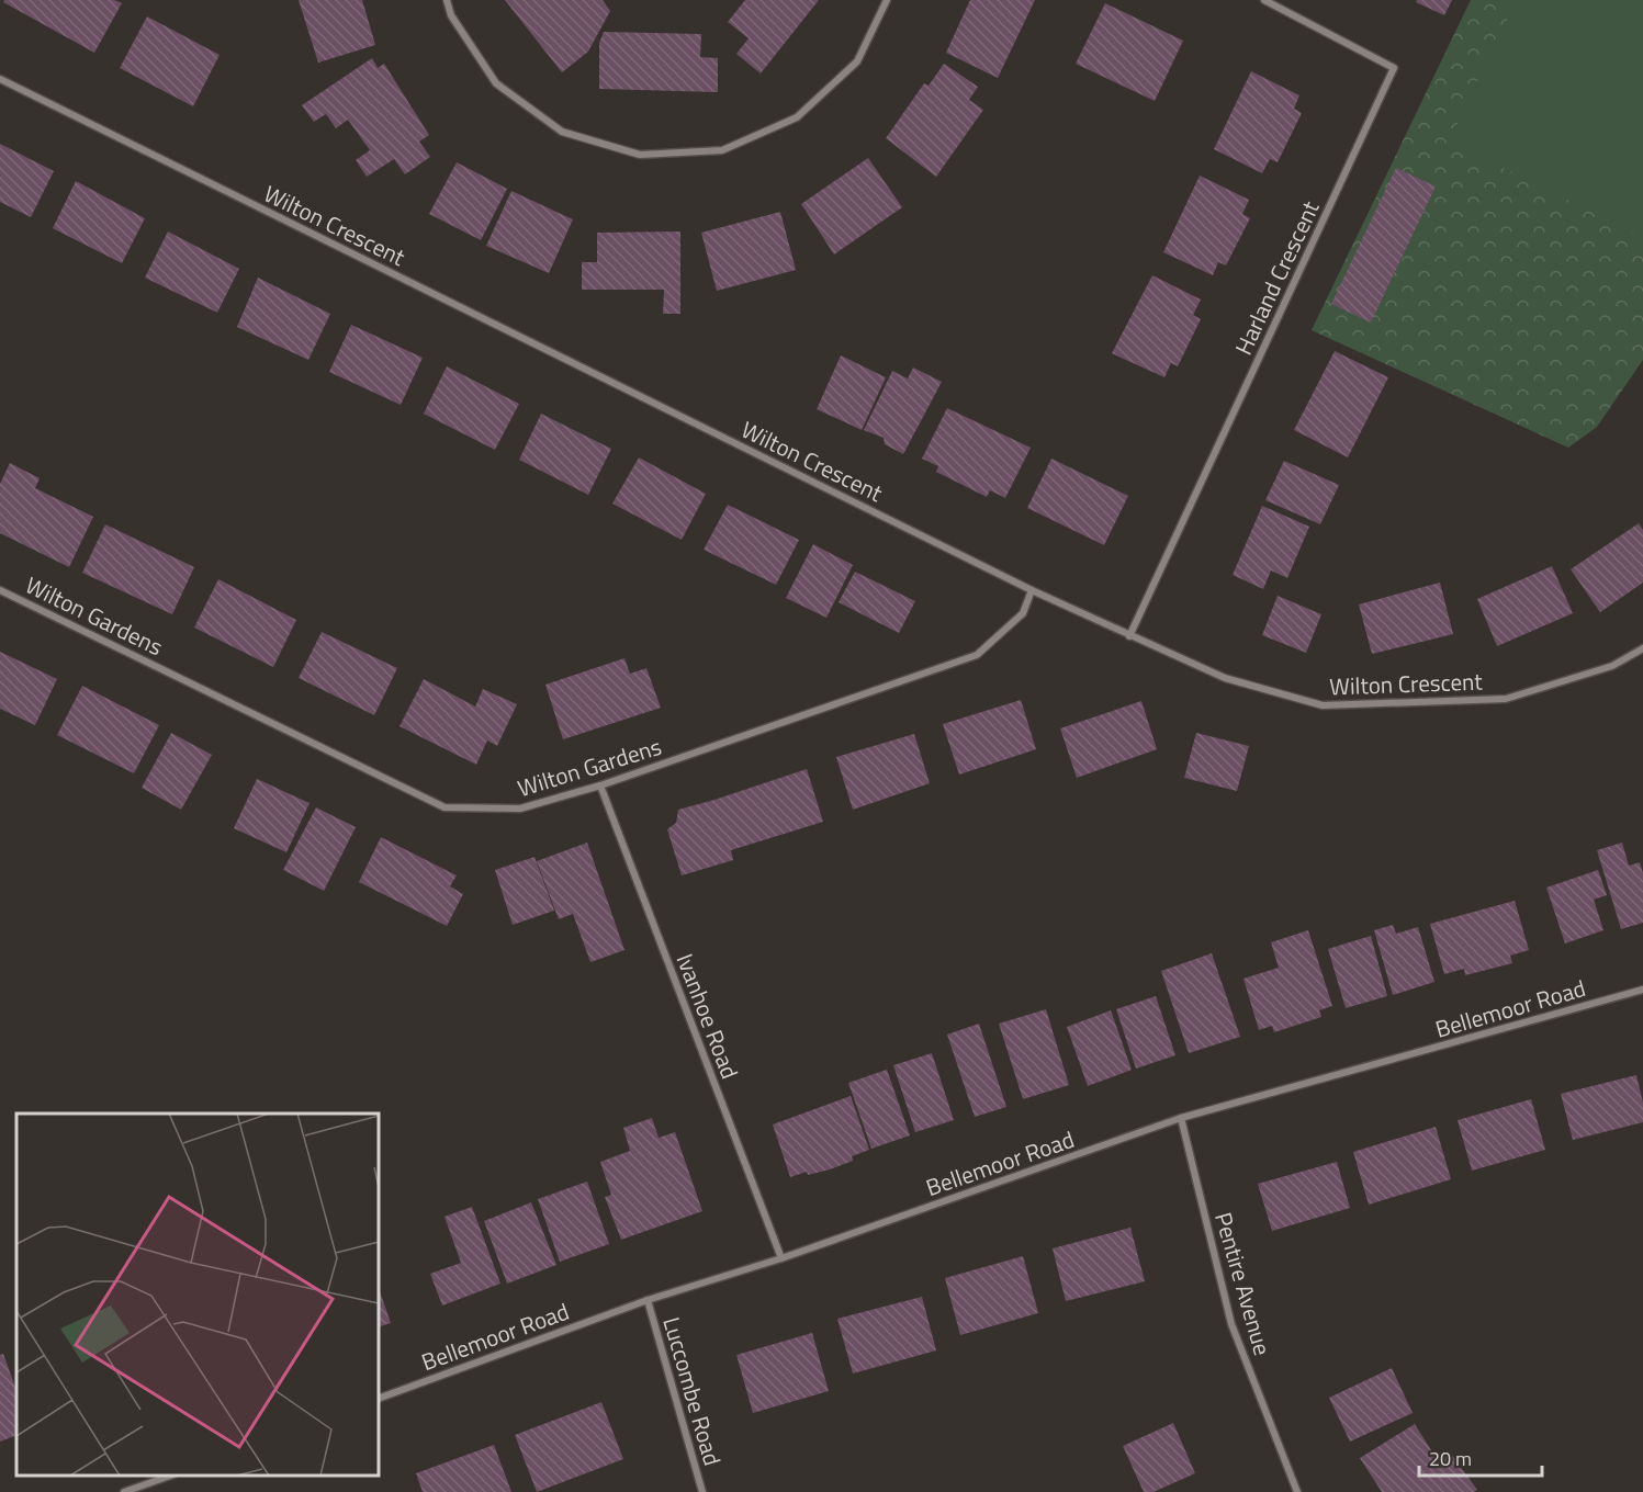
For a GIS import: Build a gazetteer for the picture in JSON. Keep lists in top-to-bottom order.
{
  "streets": {
    "street": [
      "Wilton Crescent",
      "Harland Crescent",
      "Wilton Gardens",
      "Bellemoor Road",
      "Ivanhoe Road",
      "Pentire Avenue",
      "Luccombe Road"
    ]
  },
  "crossings": [
    ["Wilton Crescent", "Harland Crescent"],
    ["Wilton Crescent", "Wilton Gardens"],
    ["Wilton Gardens", "Ivanhoe Road"],
    ["Bellemoor Road", "Ivanhoe Road"],
    ["Bellemoor Road", "Pentire Avenue"],
    ["Bellemoor Road", "Luccombe Road"]
  ],
  "scale_bar": "20 m"
}
